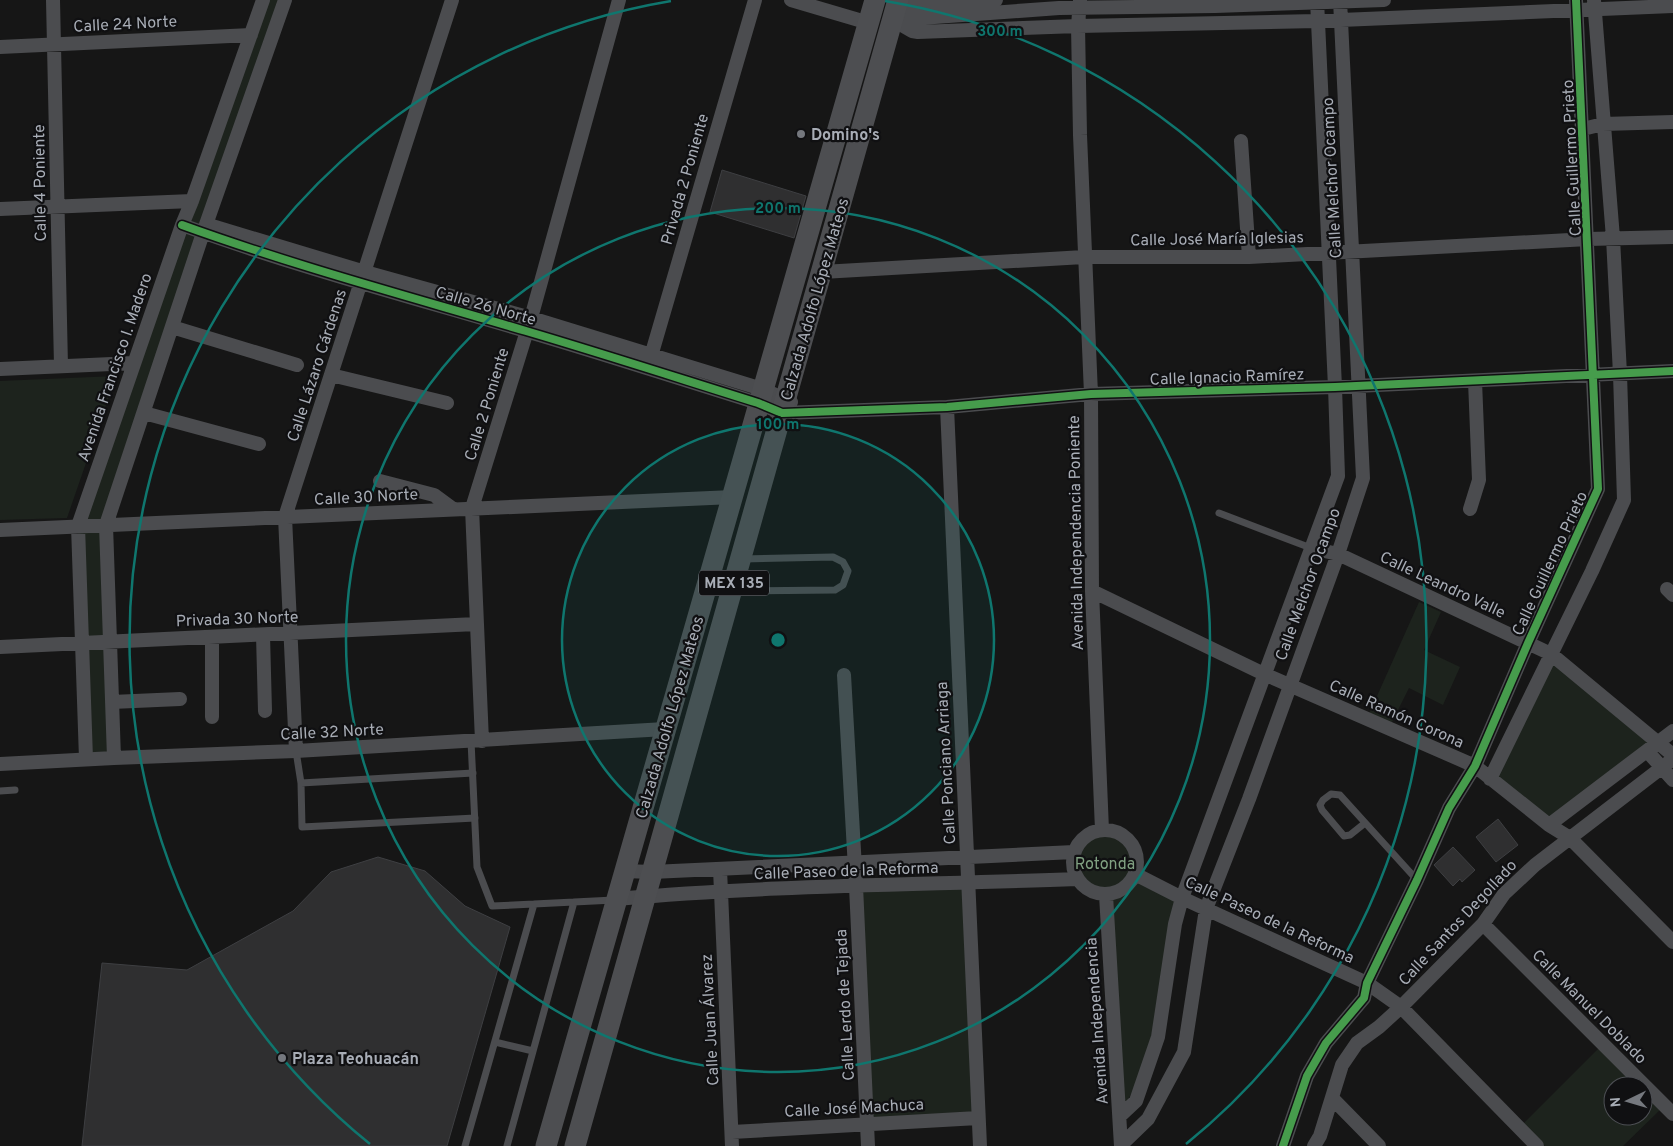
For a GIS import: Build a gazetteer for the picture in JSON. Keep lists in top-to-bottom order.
{
  "streets": {
    "main road": ["Calzada Adolfo López Mateos", "MEX 135"],
    "street": [
      "Calle 24 Norte",
      "Calle Guillermo Prieto",
      "Calle Melchor Ocampo",
      "Privada 2 Poniente",
      "Calle 4 Poniente",
      "Calle José María Iglesias",
      "Calle 26 Norte",
      "Calle Lázaro Cárdenas",
      "Avenida Francisco I. Madero",
      "Calle Ignacio Ramírez",
      "Calle 2 Poniente",
      "Calle 30 Norte",
      "Avenida Independencia Poniente",
      "Calle Leandro Valle",
      "Privada 30 Norte",
      "Calle Ramón Corona",
      "Calle 32 Norte",
      "Calle Ponciano Arriaga",
      "Calle Paseo de la Reforma",
      "Calle Santos Degollado",
      "Calle Lerdo de Tejada",
      "Calle Manuel Doblado",
      "Calle Juan Álvarez",
      "Avenida Independencia",
      "Calle José Machuca"
    ]
  },
  "crossings": [
    ["Calle 24 Norte", "Calle 4 Poniente"],
    ["Calle 24 Norte", "Avenida Francisco I. Madero"],
    ["Calle Guillermo Prieto", "Calle José María Iglesias"],
    ["Calle Guillermo Prieto", "Calle Ignacio Ramírez"],
    ["Calle Guillermo Prieto", "Calle Leandro Valle"],
    ["Calle Guillermo Prieto", "Calle Ramón Corona"],
    ["Calle Guillermo Prieto", "Calle Paseo de la Reforma"],
    ["Calle Melchor Ocampo", "Calle José María Iglesias"],
    ["Calle Melchor Ocampo", "Calle Ignacio Ramírez"],
    ["Calle Melchor Ocampo", "Calle Leandro Valle"],
    ["Calle Melchor Ocampo", "Calle Ramón Corona"],
    ["Calle Melchor Ocampo", "Calle Paseo de la Reforma"],
    ["Calle Melchor Ocampo", "Avenida Independencia"],
    ["Privada 2 Poniente", "Calle 26 Norte"],
    ["Calle José María Iglesias", "Calzada Adolfo López Mateos"],
    ["Calle José María Iglesias", "Avenida Independencia Poniente"],
    ["Calzada Adolfo López Mateos", "Calle 26 Norte"],
    ["Calzada Adolfo López Mateos", "Calle Ignacio Ramírez"],
    ["Calzada Adolfo López Mateos", "Calle 30 Norte"],
    ["Calzada Adolfo López Mateos", "Calle 32 Norte"],
    ["Calzada Adolfo López Mateos", "Calle Paseo de la Reforma"],
    ["Calle 26 Norte", "Calle Lázaro Cárdenas"],
    ["Calle 26 Norte", "Avenida Francisco I. Madero"],
    ["Calle 26 Norte", "Calle Ignacio Ramírez"],
    ["Calle 26 Norte", "Calle 2 Poniente"],
    ["Calle Lázaro Cárdenas", "Calle 30 Norte"],
    ["Calle Lázaro Cárdenas", "Privada 30 Norte"],
    ["Calle Lázaro Cárdenas", "Calle 32 Norte"],
    ["Avenida Francisco I. Madero", "Calle 30 Norte"],
    ["Avenida Francisco I. Madero", "Privada 30 Norte"],
    ["Avenida Francisco I. Madero", "Calle 32 Norte"],
    ["Calle Ignacio Ramírez", "Avenida Independencia Poniente"],
    ["Calle Ignacio Ramírez", "Calle Ponciano Arriaga"],
    ["Calle 2 Poniente", "Calle 30 Norte"],
    ["Calle 2 Poniente", "Privada 30 Norte"],
    ["Calle 2 Poniente", "Calle 32 Norte"],
    ["Avenida Independencia Poniente", "Calle Ramón Corona"],
    ["Avenida Independencia Poniente", "Calle Paseo de la Reforma"],
    ["Avenida Independencia Poniente", "Avenida Independencia"],
    ["Calle Leandro Valle", "Calle Santos Degollado"],
    ["Calle Ramón Corona", "Calle Santos Degollado"],
    ["Calle Ponciano Arriaga", "Calle Paseo de la Reforma"],
    ["Calle Ponciano Arriaga", "Calle José Machuca"],
    ["Calle Paseo de la Reforma", "Calle Santos Degollado"],
    ["Calle Paseo de la Reforma", "Calle Lerdo de Tejada"],
    ["Calle Paseo de la Reforma", "Calle Juan Álvarez"],
    ["Calle Paseo de la Reforma", "Avenida Independencia"],
    ["Calle Santos Degollado", "Calle Manuel Doblado"],
    ["Calle Lerdo de Tejada", "Calle José Machuca"],
    ["Calle Juan Álvarez", "Calle José Machuca"]
  ],
  "parks": ["Rotonda"],
  "places": ["Domino's", "Plaza Teohuacán"],
  "north": "left",
  "rings": ["300 m", "200 m", "100 m"]
}
